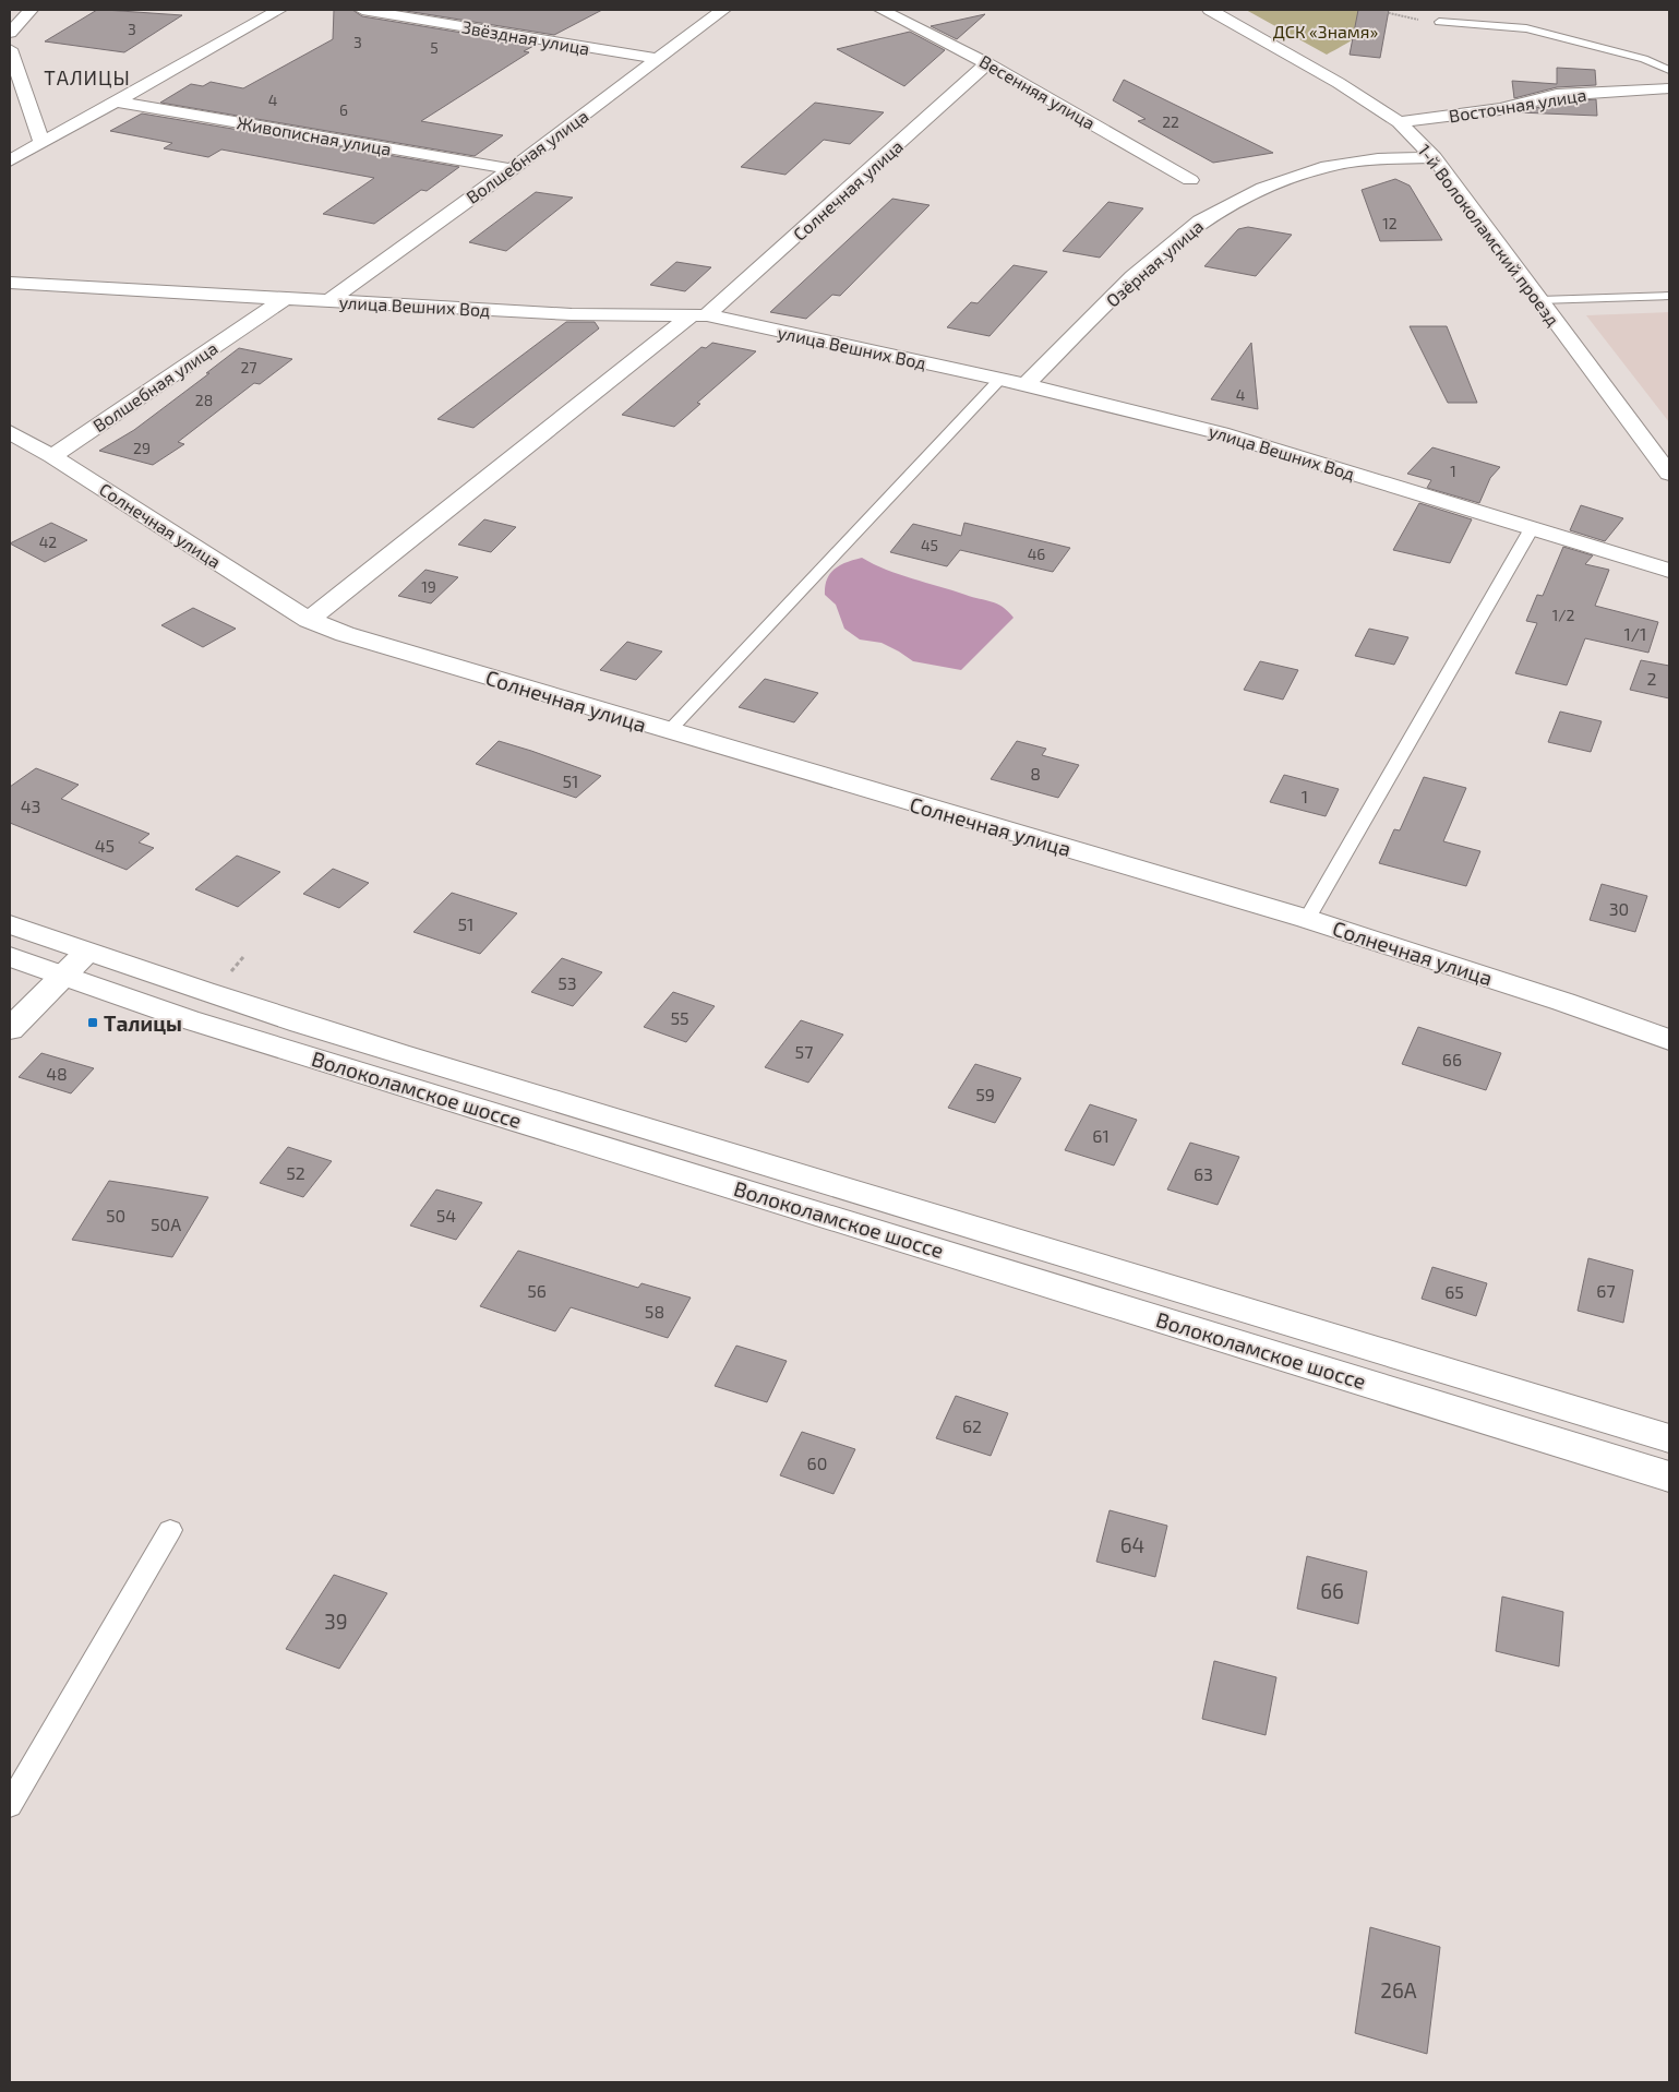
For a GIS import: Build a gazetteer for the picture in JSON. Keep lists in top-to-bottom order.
{
  "streets": {
    "street": [
      "Звёздная улица",
      "Весенняя улица",
      "Восточная улица",
      "Живописная улица",
      "Волшебная улица",
      "Солнечная улица",
      "1-й Волоколамский проезд",
      "Озёрная улица",
      "улица Вешних Вод",
      "Волоколамское шоссе"
    ]
  },
  "crossings": [
    ["Звёздная улица", "Волшебная улица"],
    ["Весенняя улица", "Солнечная улица"],
    ["Восточная улица", "1-й Волоколамский проезд"],
    ["Живописная улица", "Волшебная улица"],
    ["Волшебная улица", "Солнечная улица"],
    ["Волшебная улица", "улица Вешних Вод"],
    ["Солнечная улица", "улица Вешних Вод"],
    ["1-й Волоколамский проезд", "Озёрная улица"],
    ["Озёрная улица", "улица Вешних Вод"]
  ],
  "districts": ["ТАЛИЦЫ"],
  "parks": ["ДСК «Знамя»"],
  "places": {
    "transit": ["Талицы"]
  },
  "house_numbers": [
    "3",
    "3",
    "5",
    "4",
    "6",
    "22",
    "12",
    "27",
    "4",
    "28",
    "29",
    "1",
    "42",
    "45",
    "46",
    "19",
    "1/2",
    "1/1",
    "2",
    "8",
    "51",
    "1",
    "43",
    "45",
    "30",
    "51",
    "53",
    "55",
    "57",
    "66",
    "48",
    "59",
    "61",
    "52",
    "63",
    "50",
    "54",
    "50А",
    "56",
    "67",
    "65",
    "58",
    "62",
    "60",
    "64",
    "66",
    "39",
    "26А"
  ]
}
